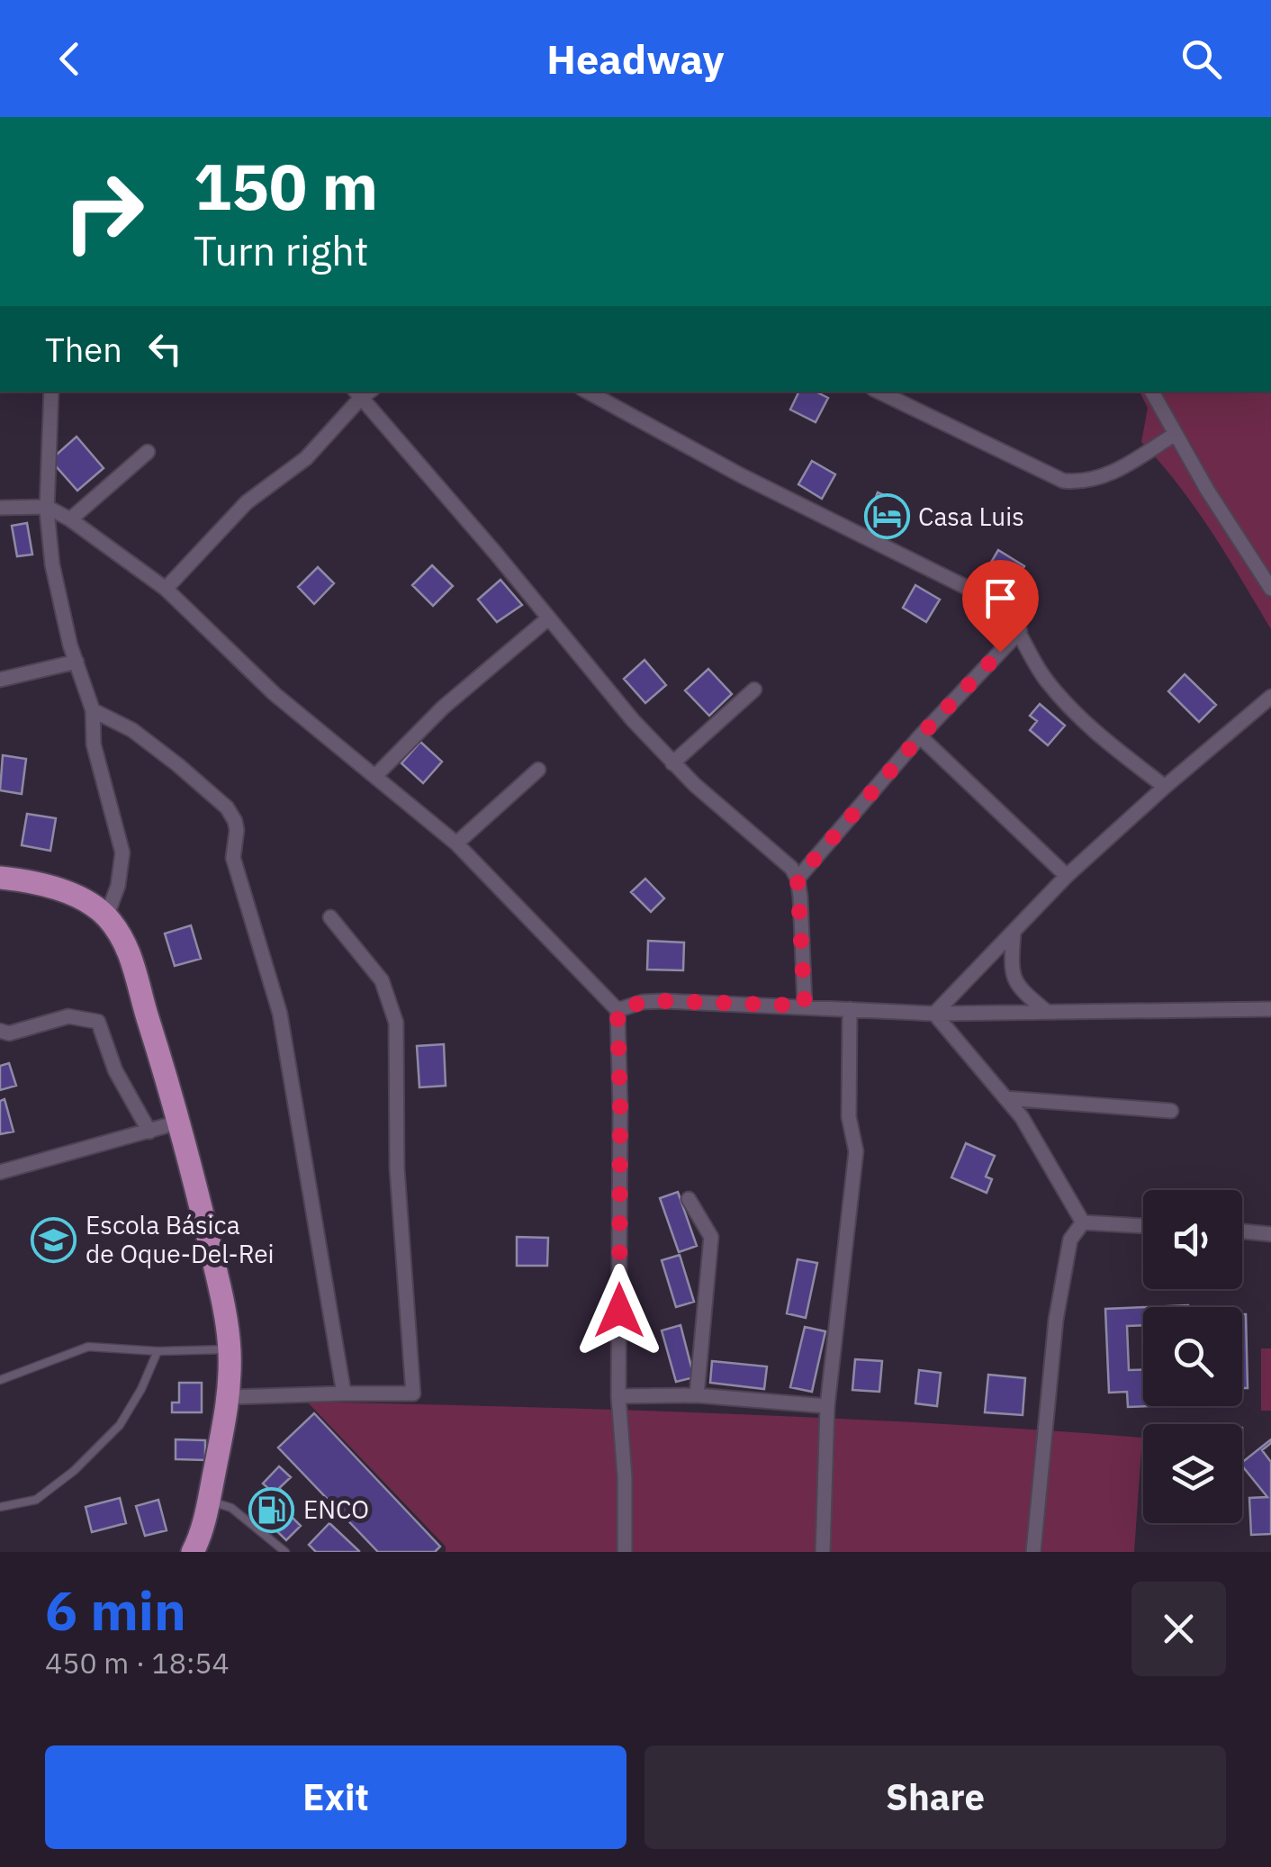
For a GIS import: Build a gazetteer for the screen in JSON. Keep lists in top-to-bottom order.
{
  "places": {
    "hotel": ["Casa Luis"],
    "school or university": ["Escola Básica de Oque-Del-Rei"],
    "fuel station": ["ENCO"]
  },
  "page": {
    "header": "Headway",
    "turn": ["150 m", "Turn right"],
    "then": "Then",
    "heading": ["6 min", "450 m · 18:54"],
    "buttons": ["Exit", "Share"]
  }
}
